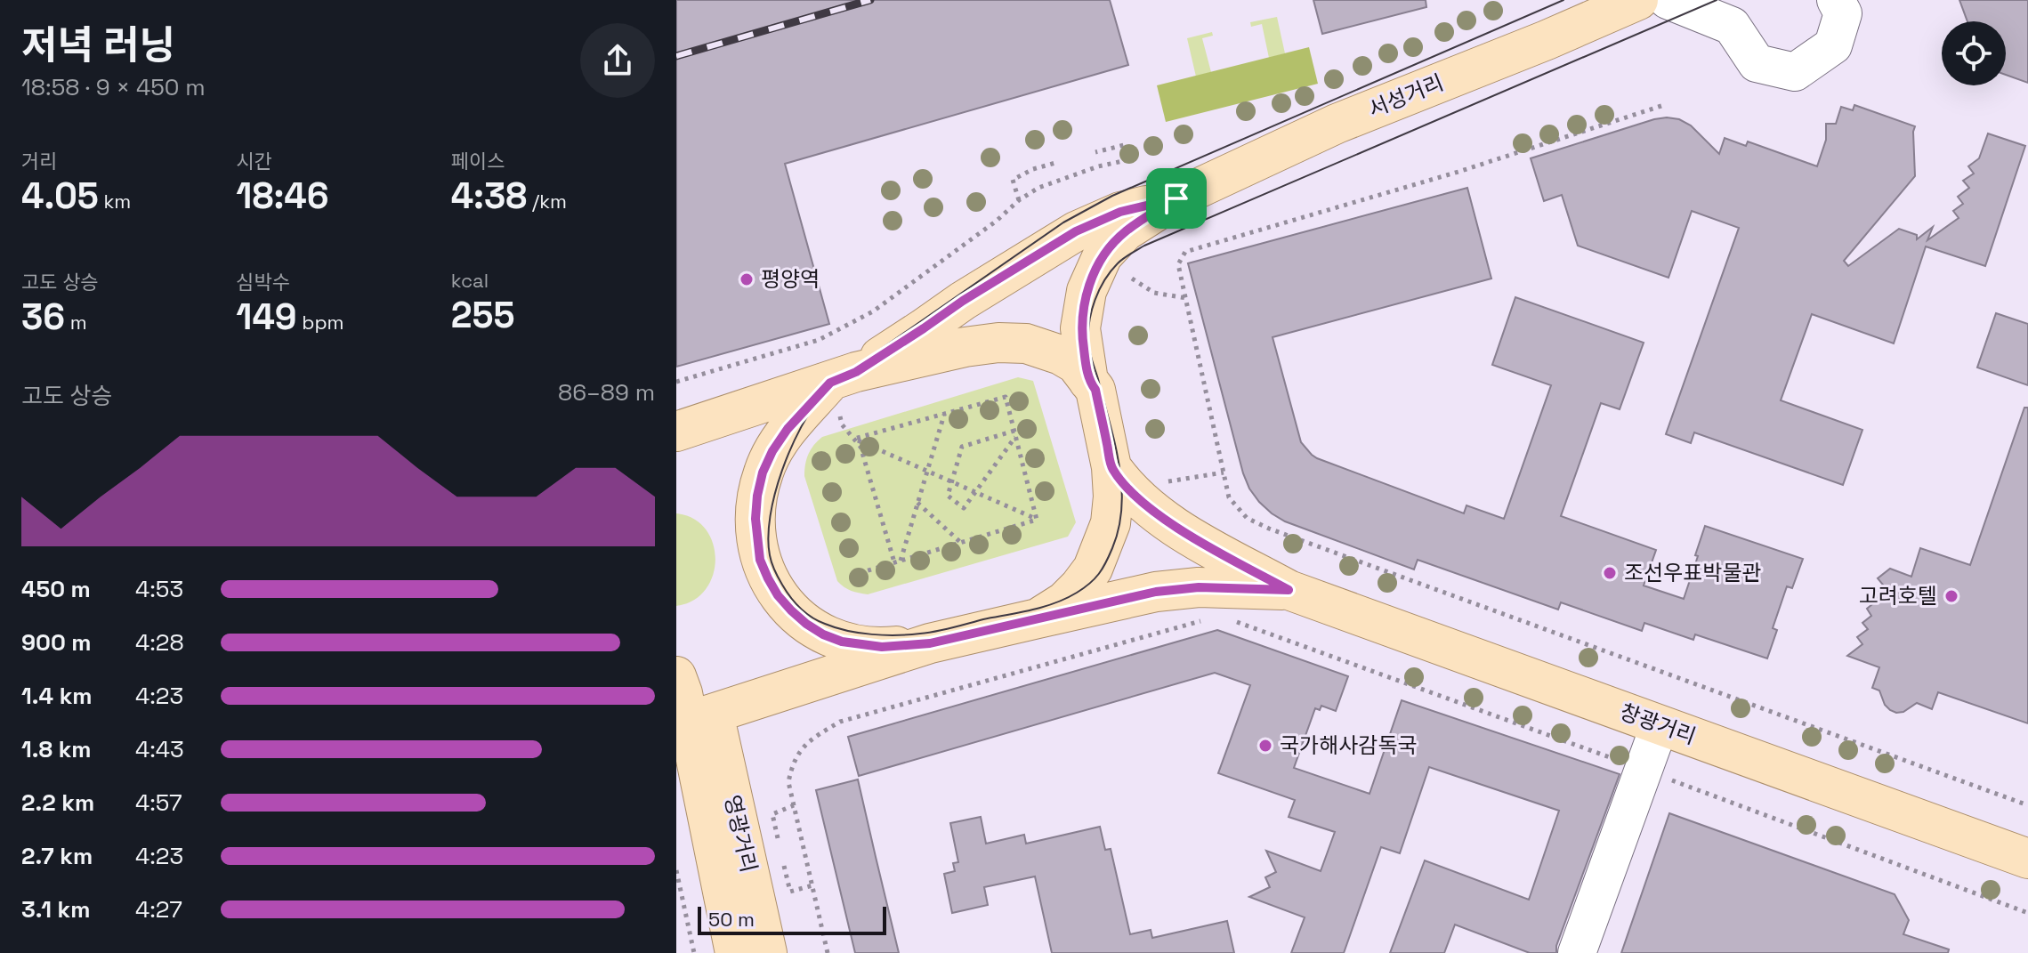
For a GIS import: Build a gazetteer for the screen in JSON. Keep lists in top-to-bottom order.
{
  "streets": {
    "main road": ["서성거리", "창광거리", "영광거리"]
  },
  "places": [
    "평양역",
    "조선우표박물관",
    "고려호텔",
    "국가해사감독국"
  ],
  "scale_bar": "50 m",
  "page": {
    "heading": ["저녁 러닝", "18:58 · 9 × 450 m"],
    "stats": [
      ["거리", "4.05 km"],
      ["시간", "18:46"],
      ["페이스", "4:38 /km"],
      ["고도 상승", "36 m"],
      ["심박수", "149 bpm"],
      ["kcal", "255"]
    ],
    "chart": ["고도 상승", "86–89 m"],
    "list": [
      {
        "name": "450 m",
        "note": "4:53"
      },
      {
        "name": "900 m",
        "note": "4:28"
      },
      {
        "name": "1.4 km",
        "note": "4:23"
      },
      {
        "name": "1.8 km",
        "note": "4:43"
      },
      {
        "name": "2.2 km",
        "note": "4:57"
      },
      {
        "name": "2.7 km",
        "note": "4:23"
      },
      {
        "name": "3.1 km",
        "note": "4:27"
      }
    ],
    "scale": "50 m"
  }
}
